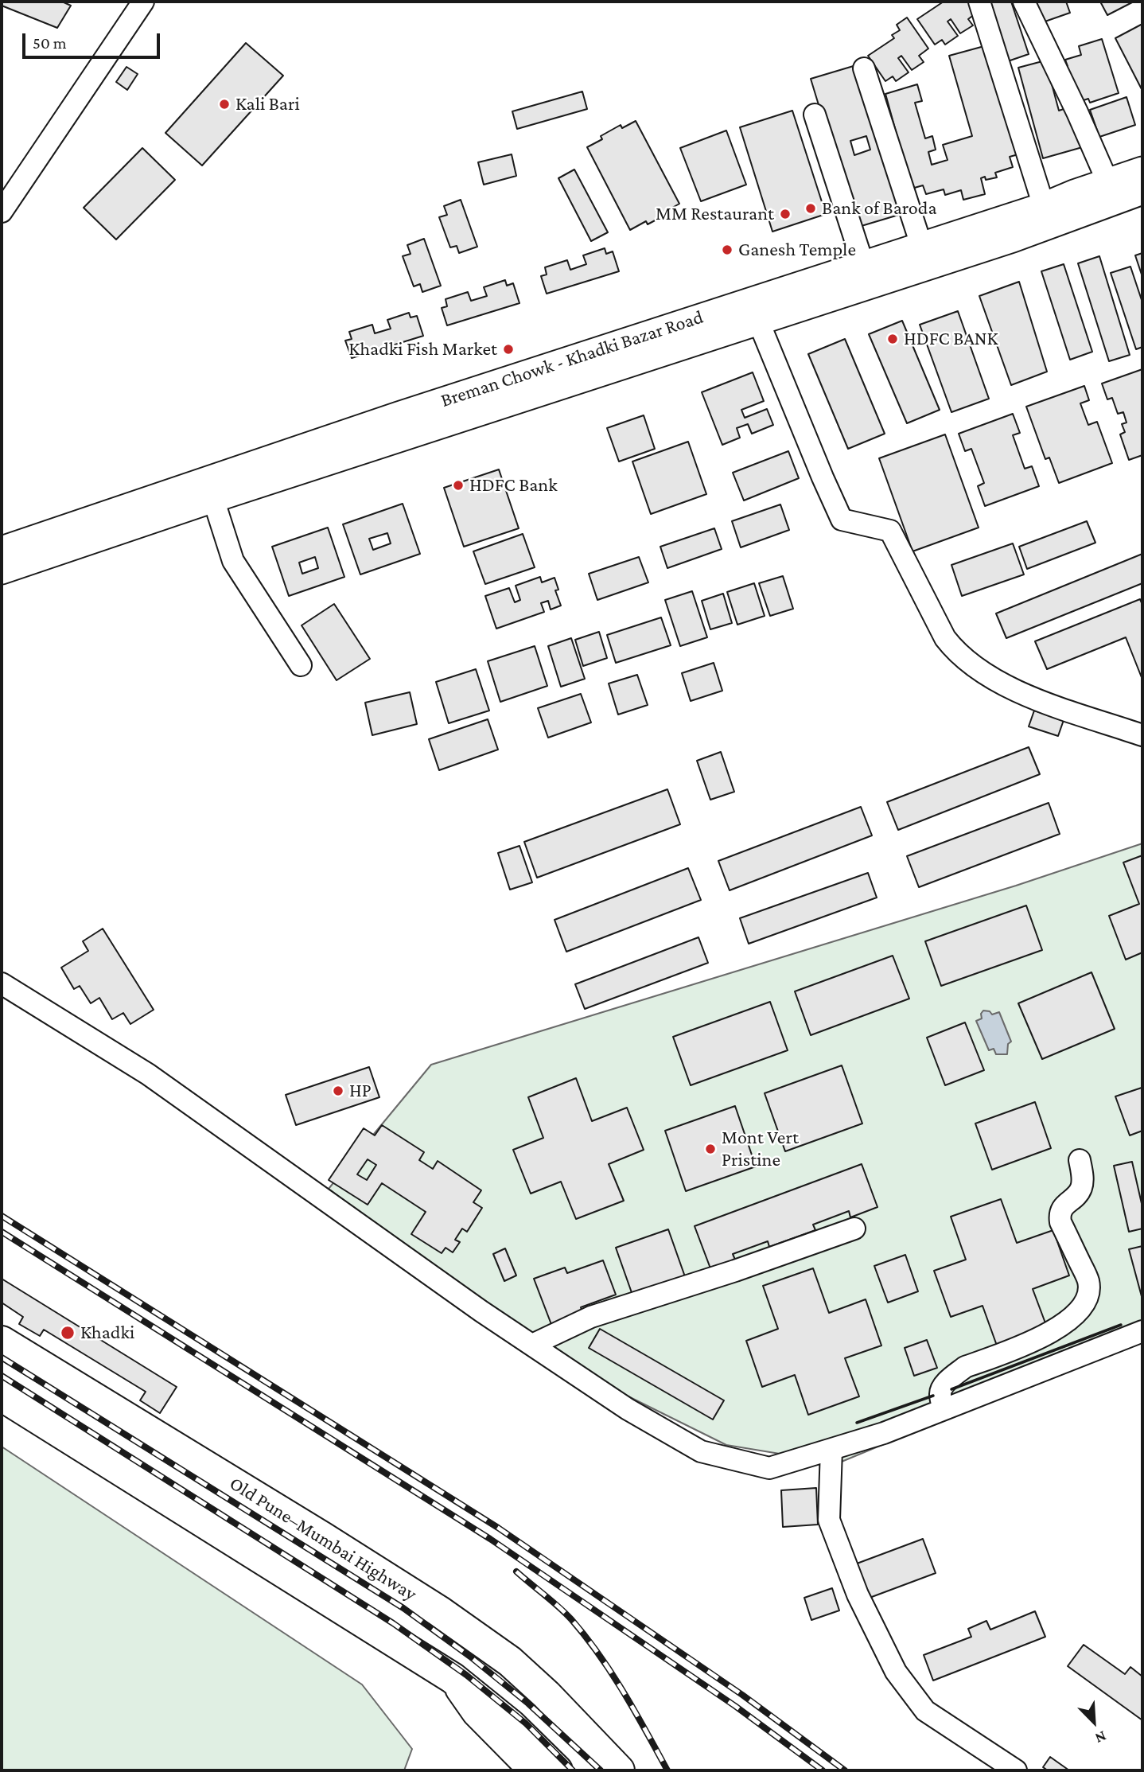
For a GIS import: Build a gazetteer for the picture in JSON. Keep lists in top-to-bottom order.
{
  "streets": {
    "highway": ["Old Pune–Mumbai Highway"],
    "main road": ["Breman Chowk - Khadki Bazar Road"]
  },
  "places": [
    "Kali Bari",
    "Bank of Baroda",
    "MM Restaurant",
    "Ganesh Temple",
    "HDFC BANK",
    "Khadki Fish Market",
    "HDFC Bank",
    "HP",
    "Mont Vert Pristine",
    "Khadki"
  ],
  "scale_bar": "50 m",
  "north": "bottom right"
}
